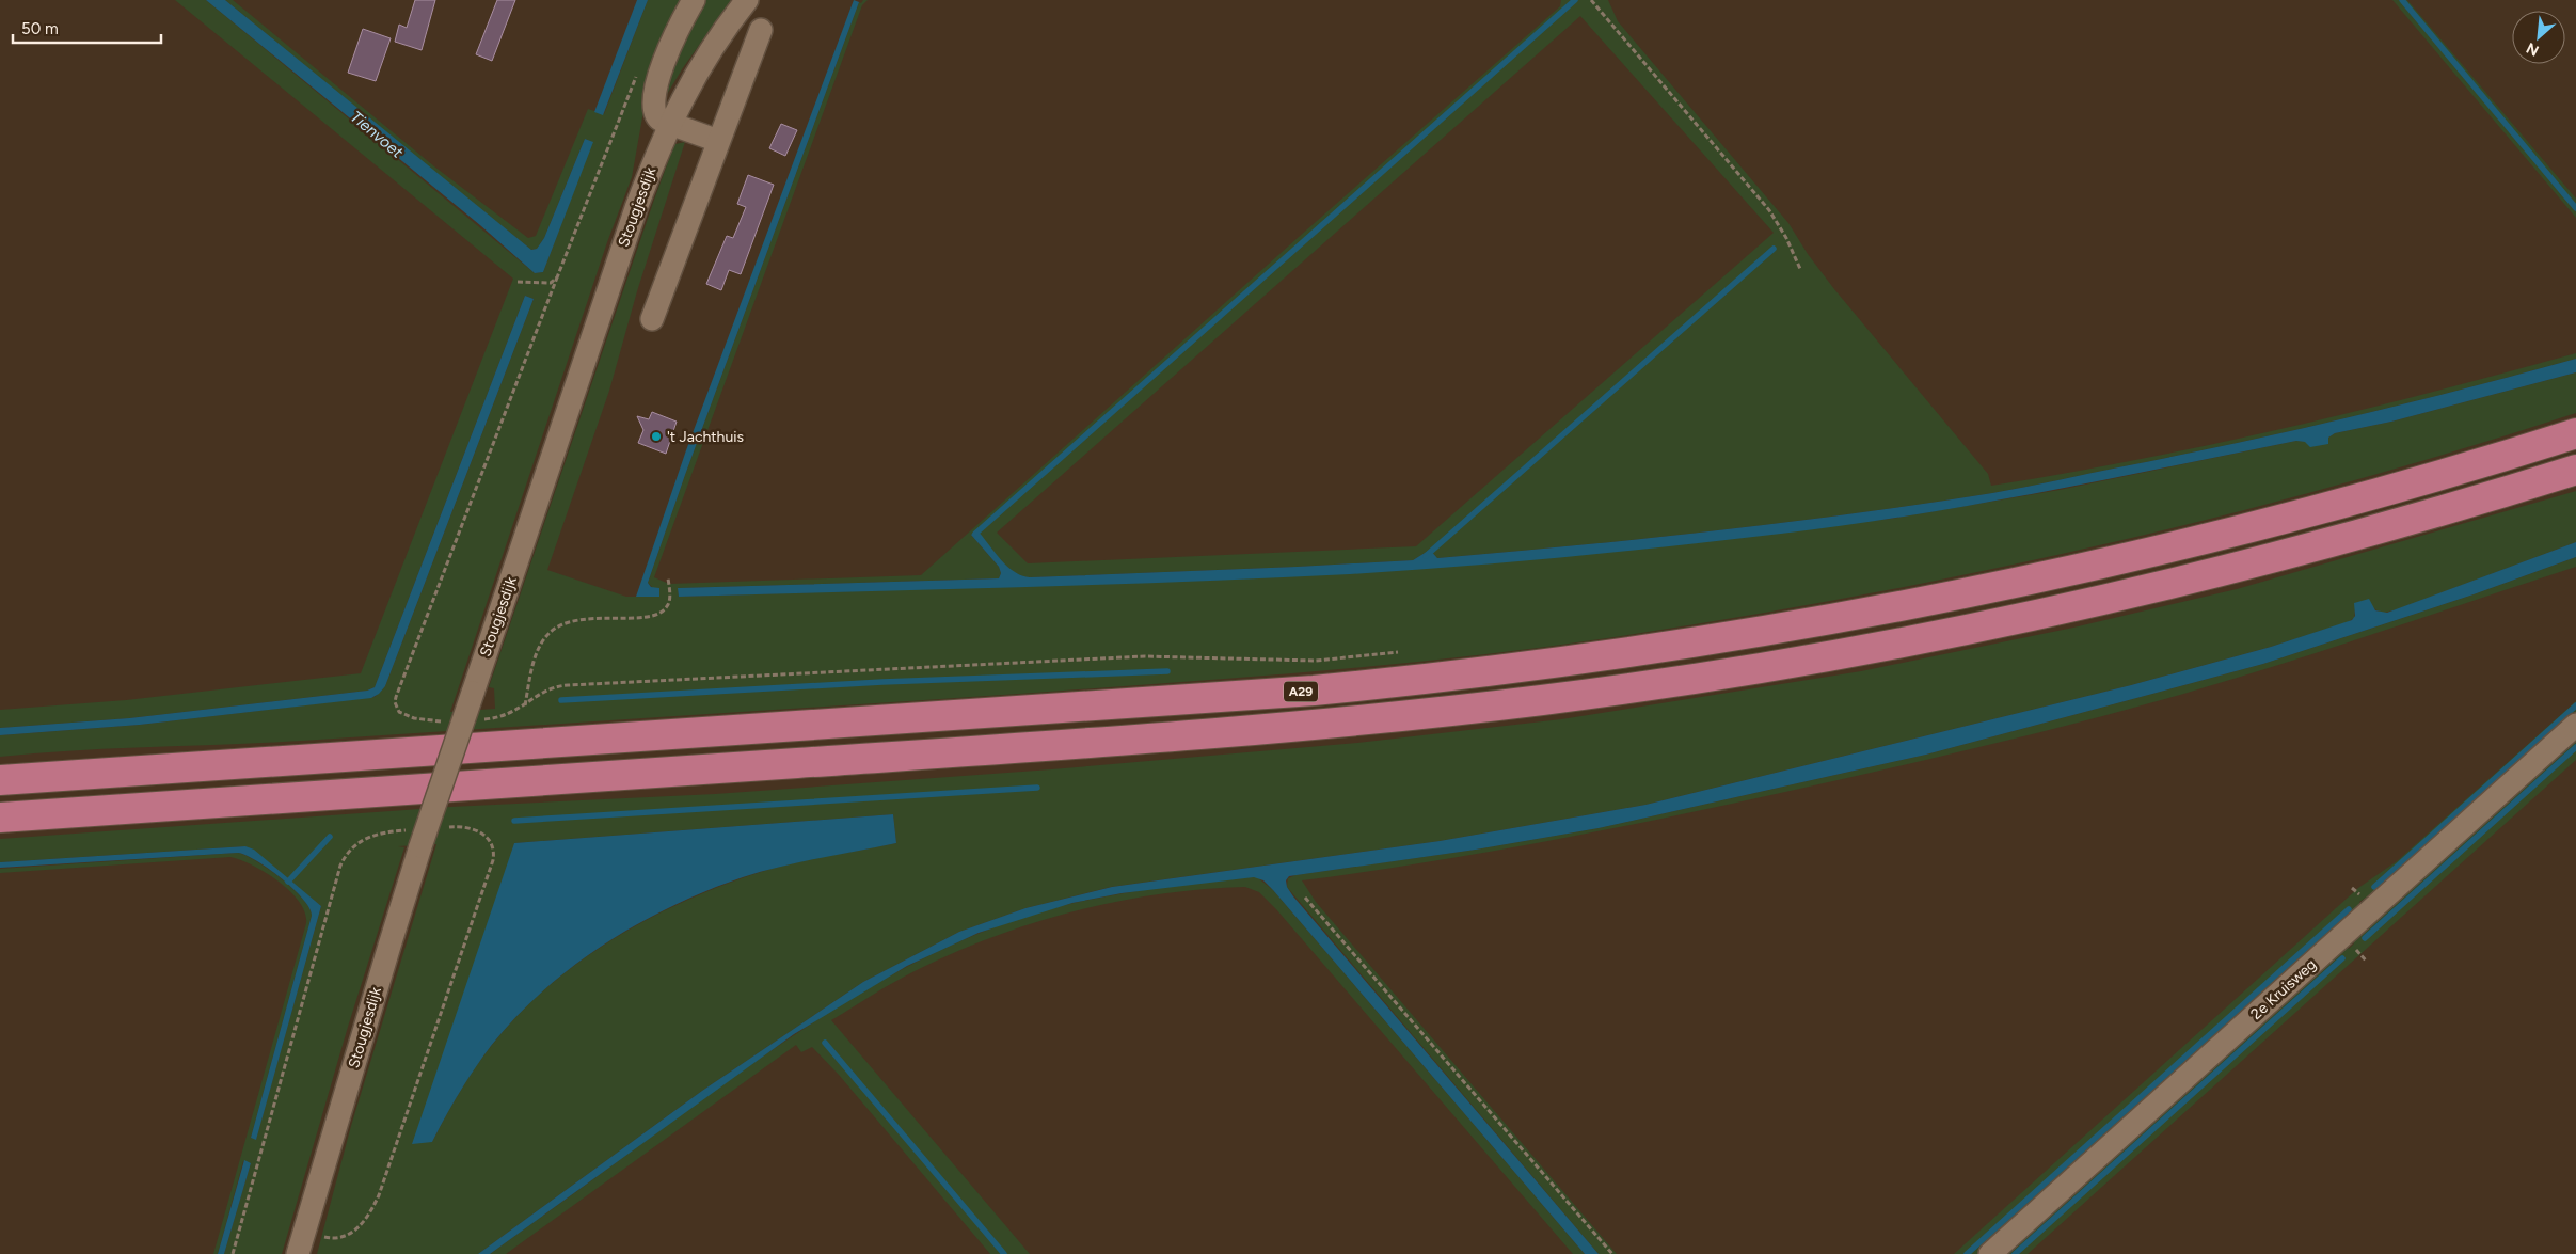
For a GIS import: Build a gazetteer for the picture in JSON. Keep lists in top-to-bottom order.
{
  "streets": {
    "highway": ["A29"],
    "street": ["Stougjesdijk", "2e Kruisweg"]
  },
  "water": ["Tienvoet"],
  "places": ["'t Jachthuis"],
  "scale_bar": "50 m",
  "north": "bottom left"
}
